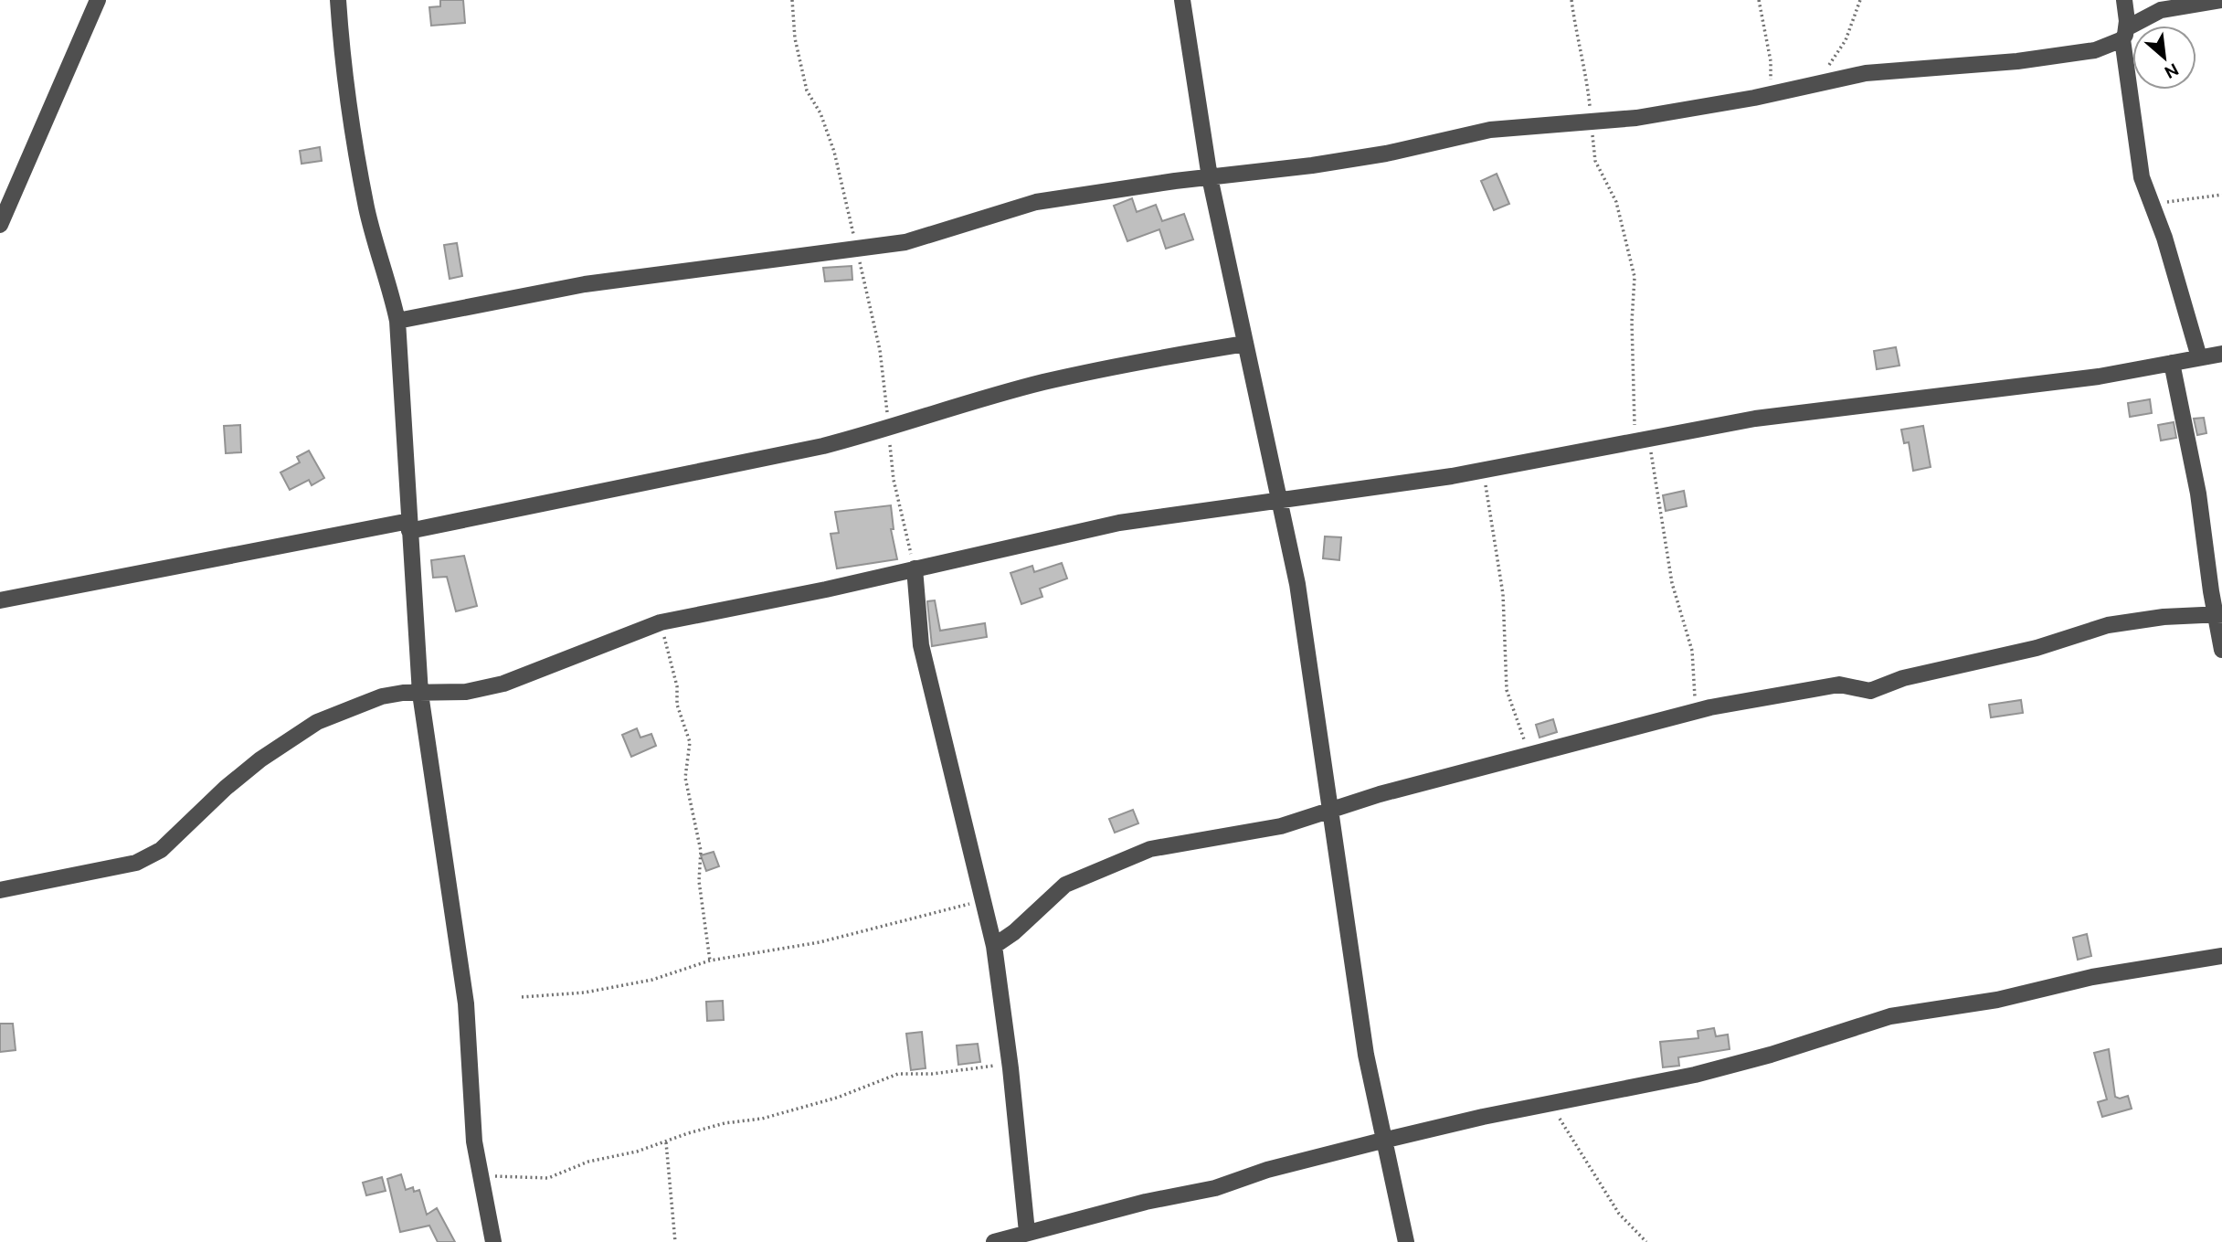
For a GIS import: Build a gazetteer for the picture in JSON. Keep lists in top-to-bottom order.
{
  "north": "bottom right"
}
